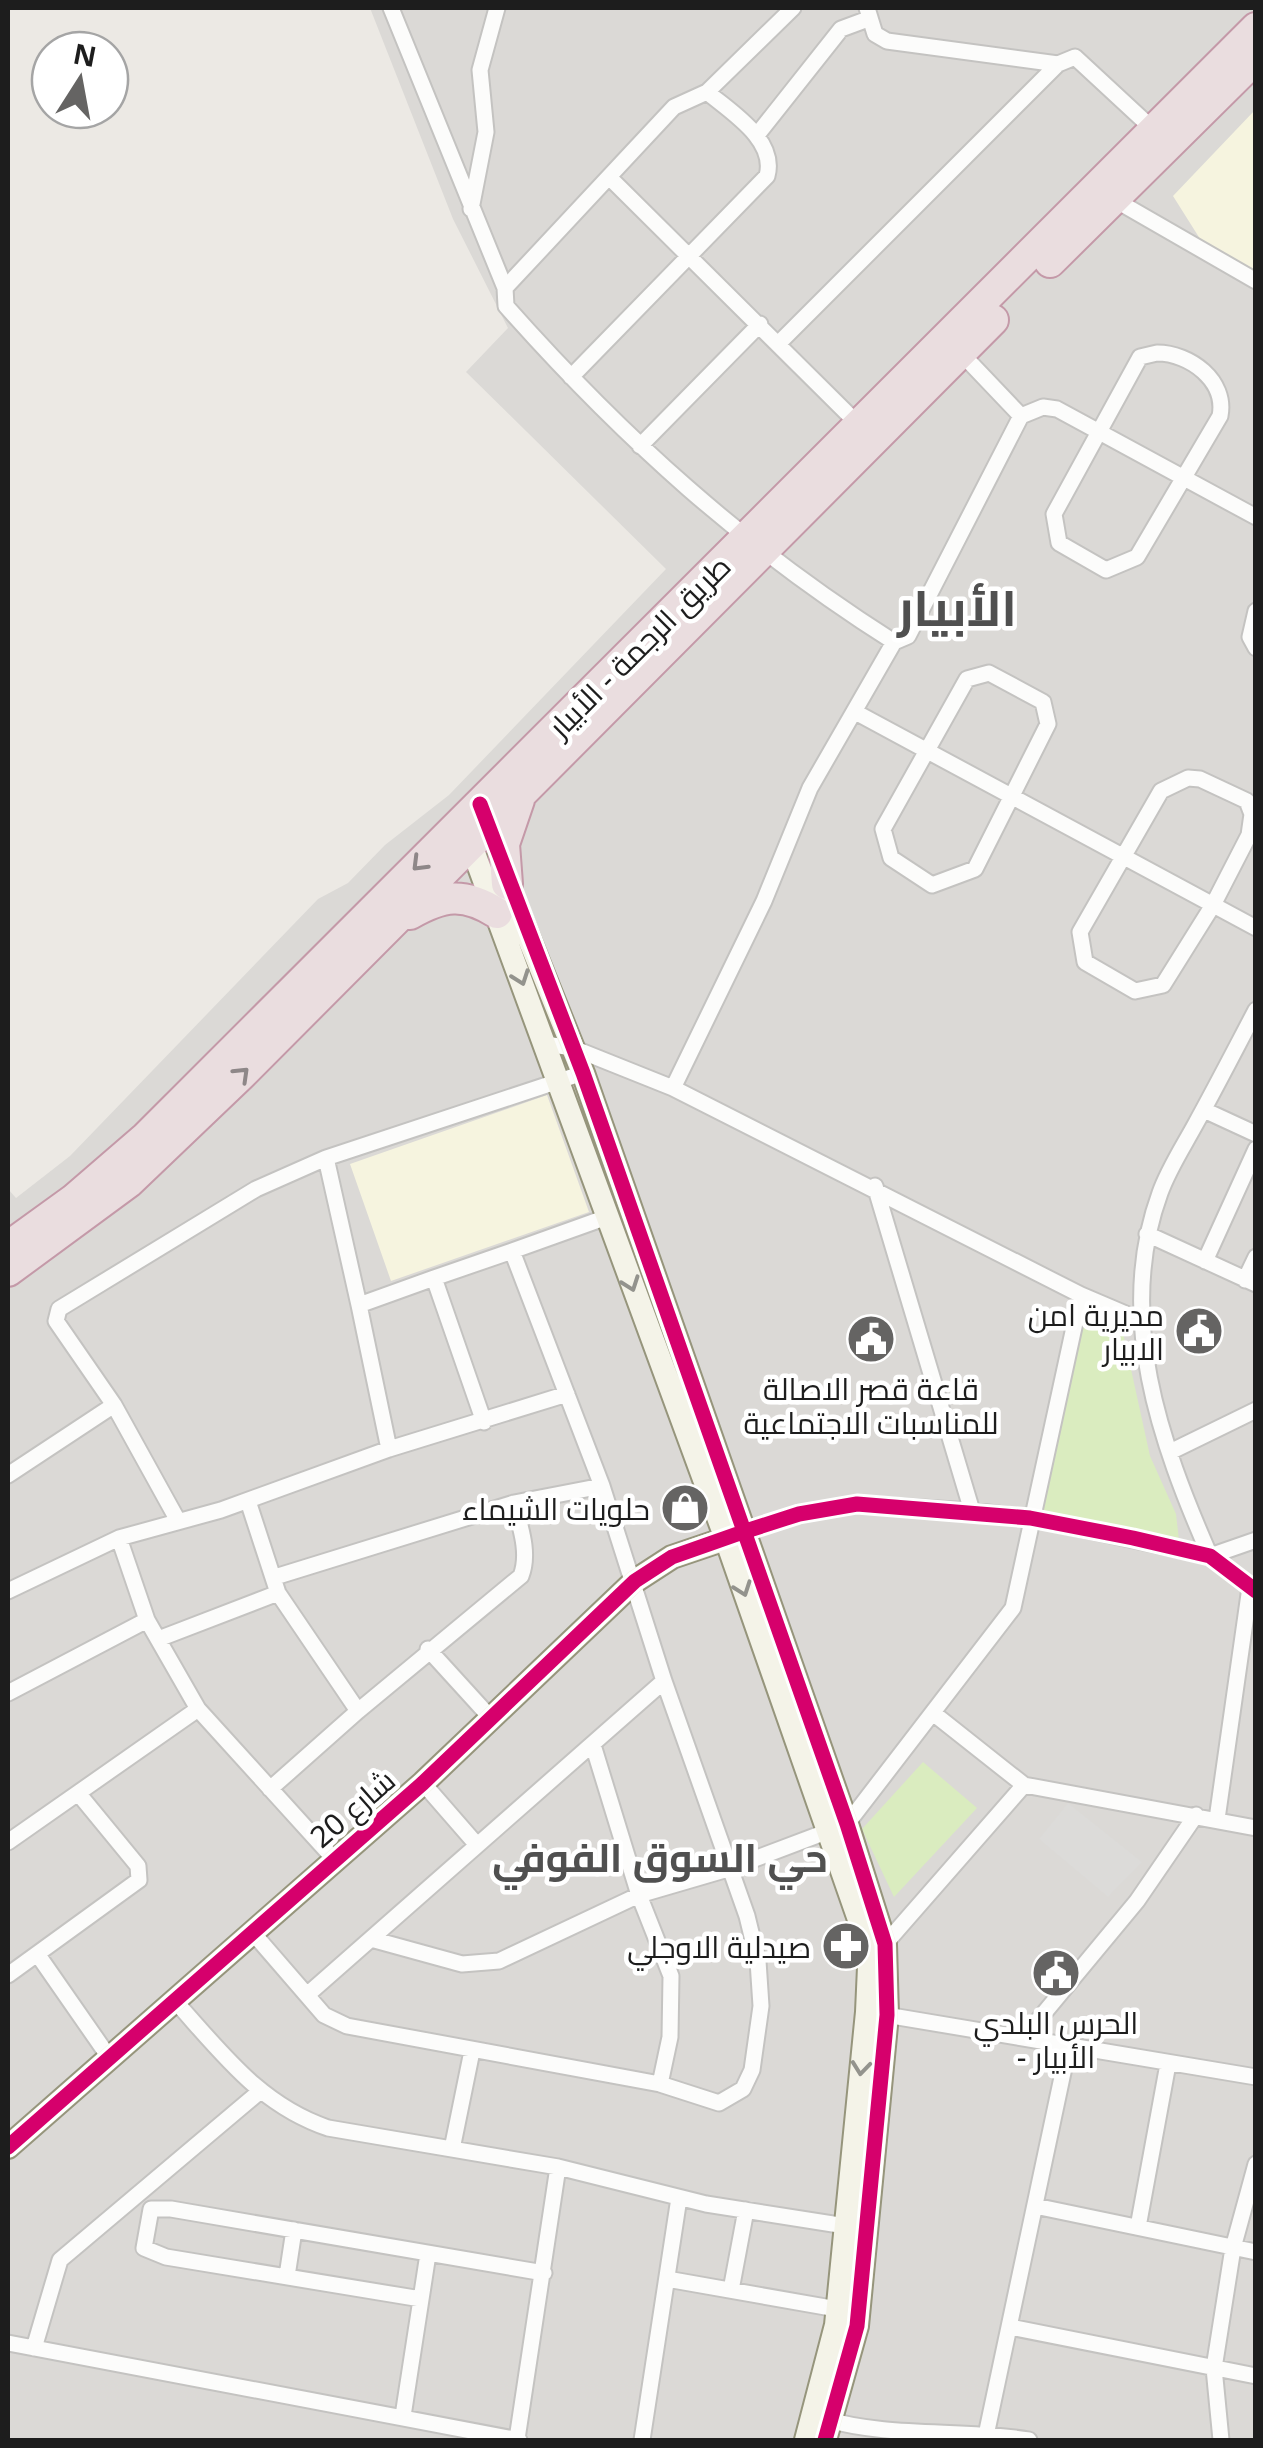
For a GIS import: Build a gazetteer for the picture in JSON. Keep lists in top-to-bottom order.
{
  "streets": {
    "highway": ["طريق الرجمة - الأبيار"],
    "street": ["شارع 20"]
  },
  "districts": ["الأبيار", "حي السوق الفوفي"],
  "places": {
    "public building": ["مديرية امن الابيار", "قاعة قصر الاصالة للمناسبات الاجتماعية", "الحرس البلدي - الأبيار"],
    "shop": ["حلويات الشيماء"],
    "pharmacy": ["صيدلية الاوجلي"]
  },
  "north": "top"
}
